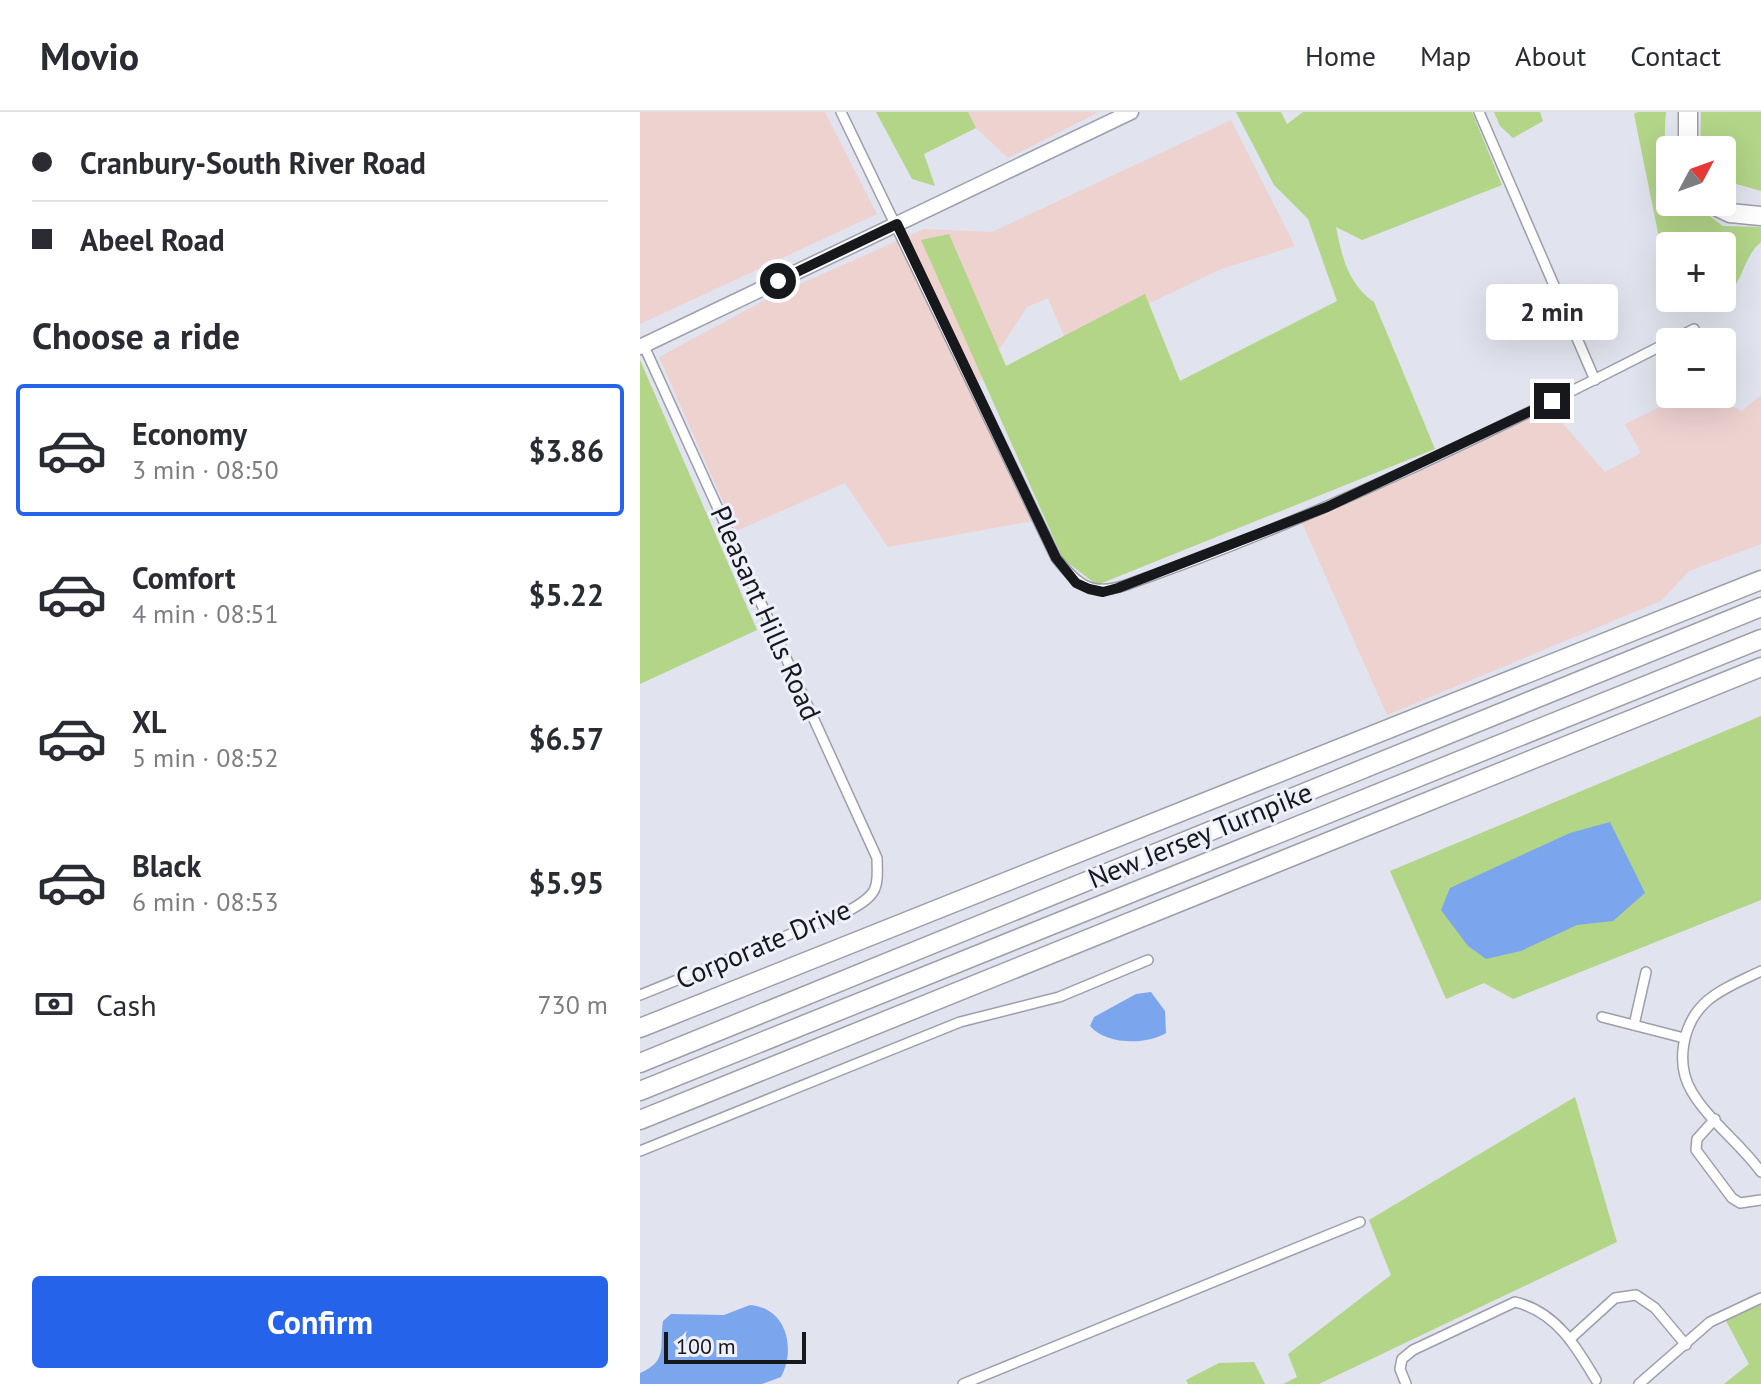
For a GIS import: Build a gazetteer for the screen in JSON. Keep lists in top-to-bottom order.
{
  "streets": {
    "highway": ["New Jersey Turnpike"],
    "street": ["Pleasant Hills Road", "Corporate Drive"]
  },
  "crossings": [
    ["Pleasant Hills Road", "Corporate Drive"]
  ],
  "scale_bar": "100 m",
  "north": "top right",
  "page": {
    "header": "Movio",
    "nav": [
      "Home",
      "Map",
      "About",
      "Contact"
    ],
    "banner": ["Cranbury-South River Road", "Abeel Road"],
    "map_buttons": ["+", "−"],
    "bubble": "2 min",
    "heading": "Choose a ride",
    "list": [
      {
        "name": "Economy",
        "note": "3 min · 08:50",
        "value": "$3.86"
      },
      {
        "name": "Comfort",
        "note": "4 min · 08:51",
        "value": "$5.22"
      },
      {
        "name": "XL",
        "note": "5 min · 08:52",
        "value": "$6.57"
      },
      {
        "name": "Black",
        "note": "6 min · 08:53",
        "value": "$5.95"
      }
    ],
    "pay": ["Cash", "730 m"],
    "buttons": "Confirm",
    "scale": "100 m"
  }
}
